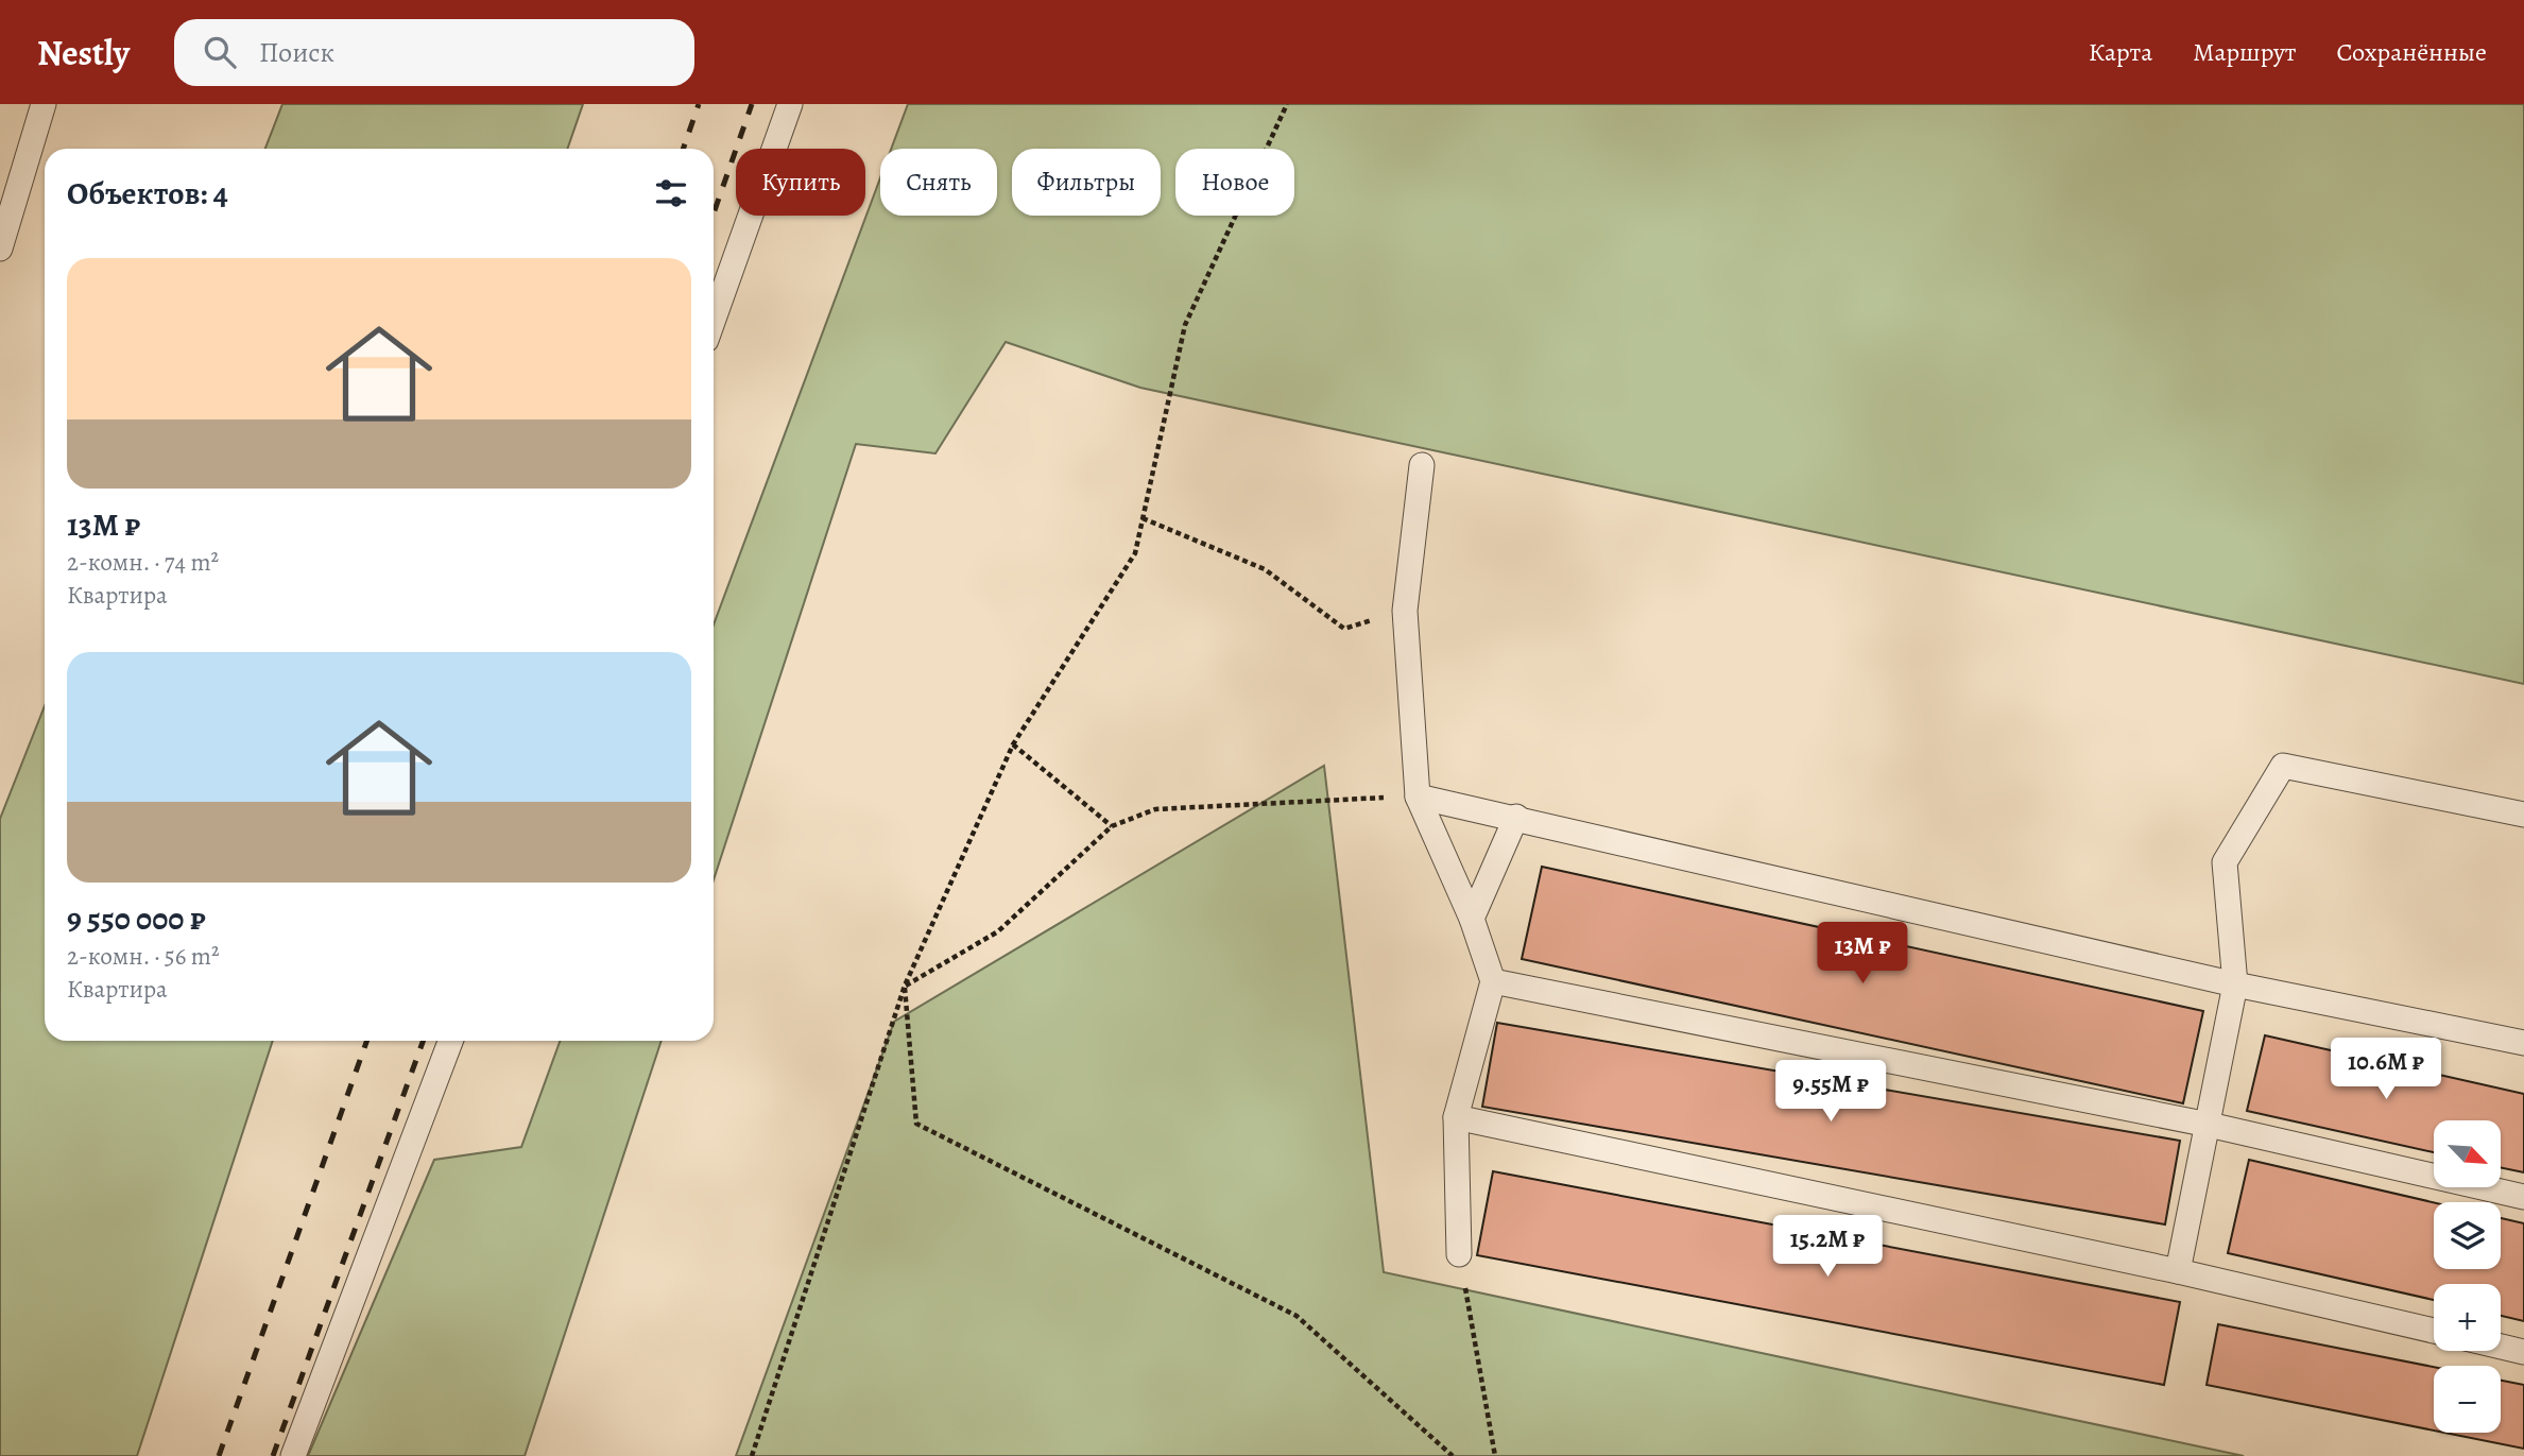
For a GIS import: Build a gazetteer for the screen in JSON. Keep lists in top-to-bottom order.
{
  "north": "bottom right",
  "page": {
    "header": "Nestly",
    "search": "Поиск",
    "nav": ["Карта", "Маршрут", "Сохранённые"],
    "chip": [
      "Купить",
      "Снять",
      "Фильтры",
      "Новое"
    ],
    "heading": "Объектов: 4",
    "list": [
      {
        "name": "13M ₽",
        "note": "2-комн. · 74 m² · Квартира"
      },
      {
        "name": "9 550 000 ₽",
        "note": "2-комн. · 56 m² · Квартира"
      }
    ],
    "price": [
      "13M ₽",
      "10.6M ₽",
      "9.55M ₽",
      "15.2M ₽"
    ],
    "map_buttons": ["+", "−"]
  }
}
